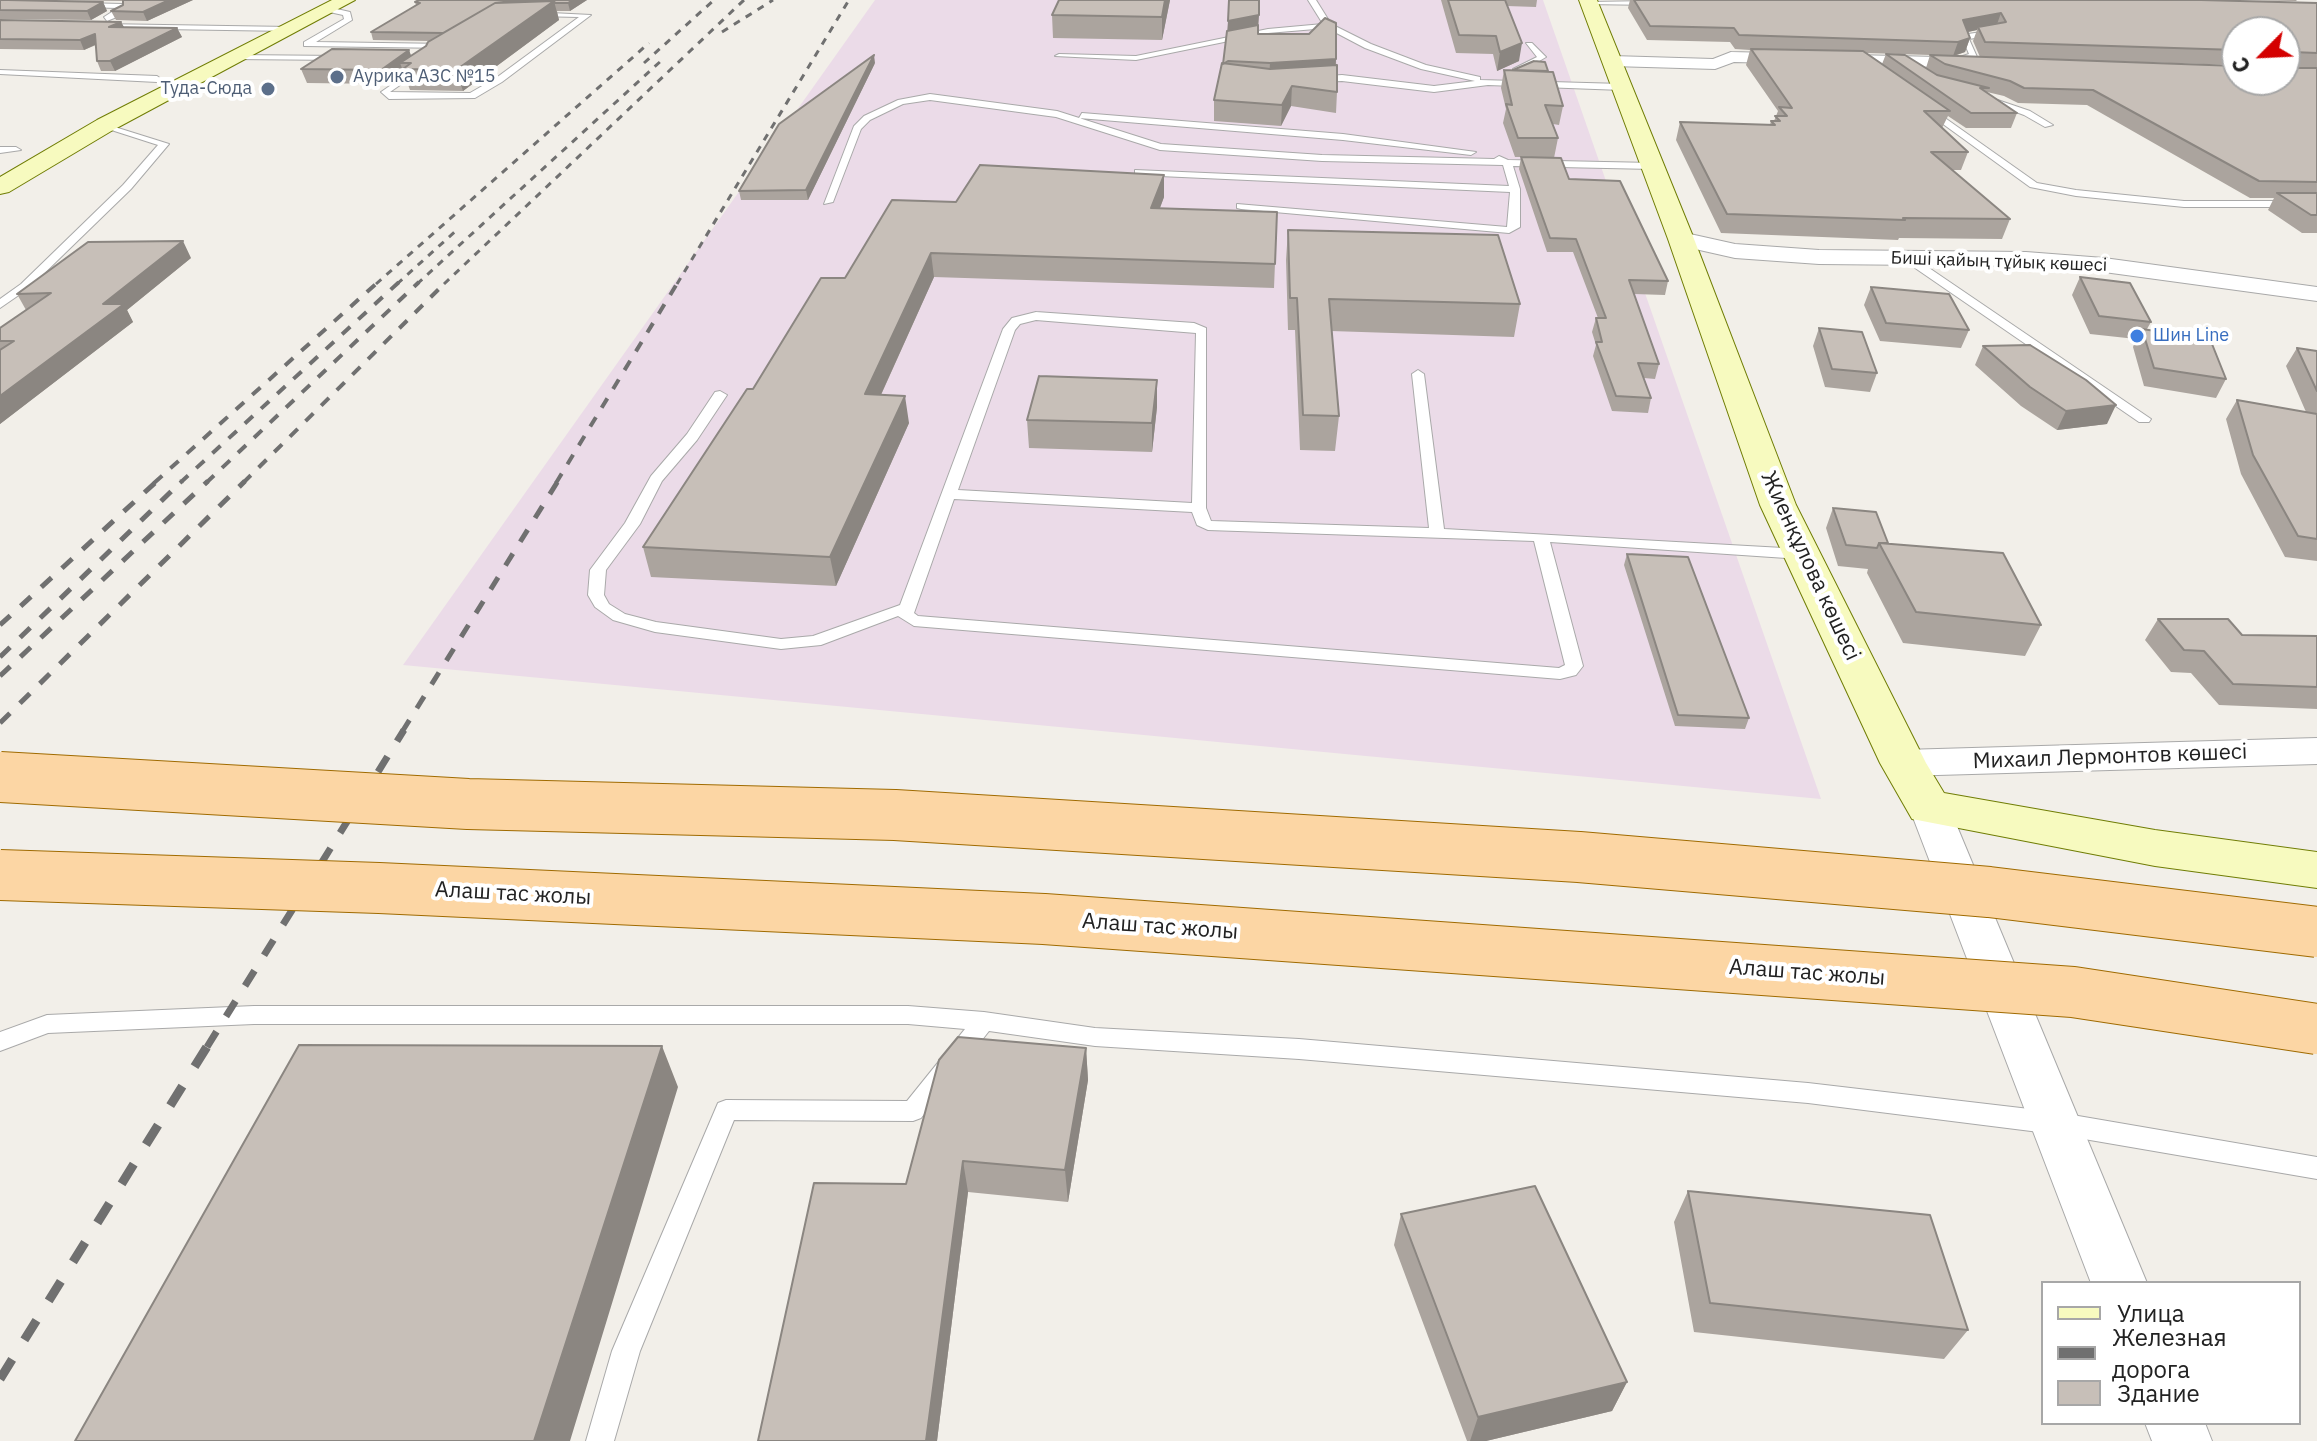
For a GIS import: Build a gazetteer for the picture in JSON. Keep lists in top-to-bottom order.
{
  "streets": {
    "main road": ["Алаш тас жолы"],
    "street": ["Биші қайың тұйық көшесі", "Жиенқұлова көшесі", "Михаил Лермонтов көшесі"]
  },
  "crossings": [
    ["Биші қайың тұйық көшесі", "Жиенқұлова көшесі"],
    ["Жиенқұлова көшесі", "Михаил Лермонтов көшесі"]
  ],
  "places": ["Аурика АЗС №15", "Туда-Сюда", "Шин Line"],
  "legend": ["Улица", "Железная дорога", "Здание"],
  "north": "bottom left"
}
